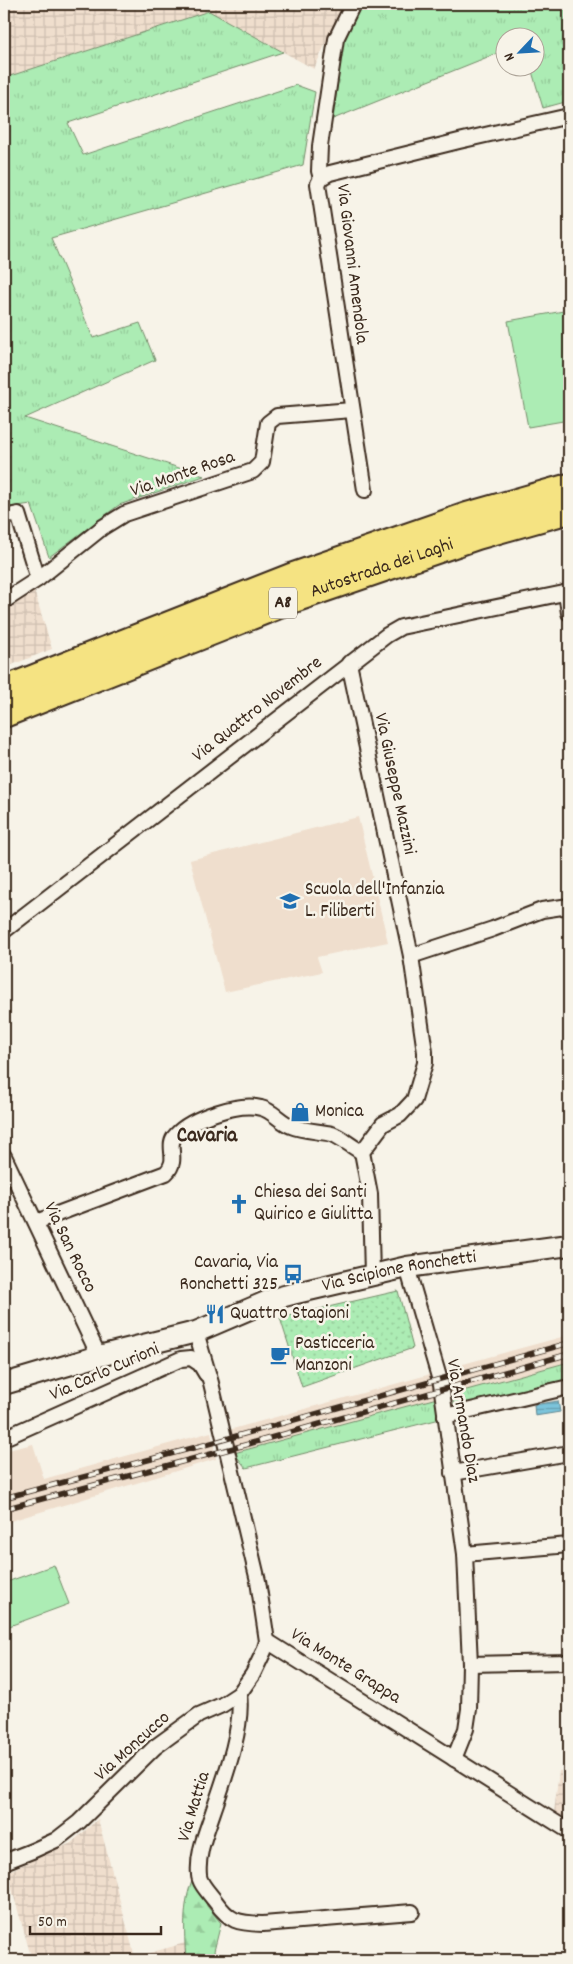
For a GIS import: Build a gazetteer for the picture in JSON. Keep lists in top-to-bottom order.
{
  "streets": {
    "highway": ["Autostrada dei Laghi", "A8"],
    "main road": ["Via Scipione Ronchetti"],
    "street": [
      "Via Giovanni Amendola",
      "Via Monte Rosa",
      "Via Quattro Novembre",
      "Via Giuseppe Mazzini",
      "Via San Rocco",
      "Via Carlo Curioni",
      "Via Armando Diaz",
      "Via Monte Grappa",
      "Via Moncucco",
      "Via Mattia"
    ]
  },
  "crossings": [
    ["Via Giovanni Amendola", "Via Monte Rosa"],
    ["Via Quattro Novembre", "Via Giuseppe Mazzini"],
    ["Via San Rocco", "Via Scipione Ronchetti"],
    ["Via Scipione Ronchetti", "Via Armando Diaz"],
    ["Via Scipione Ronchetti", "Via Monte Grappa"],
    ["Via Carlo Curioni", "Via Monte Grappa"],
    ["Via Armando Diaz", "Via Monte Grappa"],
    ["Via Monte Grappa", "Via Moncucco"],
    ["Via Moncucco", "Via Mattia"]
  ],
  "districts": ["Cavaria"],
  "places": {
    "school or university": ["Scuola dell'Infanzia L. Filiberti"],
    "shop": ["Monica"],
    "church": ["Chiesa dei Santi Quirico e Giulitta"],
    "bus stop": ["Cavaria, Via Ronchetti 325"],
    "restaurant": ["Quattro Stagioni"],
    "cafe": ["Pasticceria Manzoni"]
  },
  "scale_bar": "50 m",
  "north": "bottom left"
}
